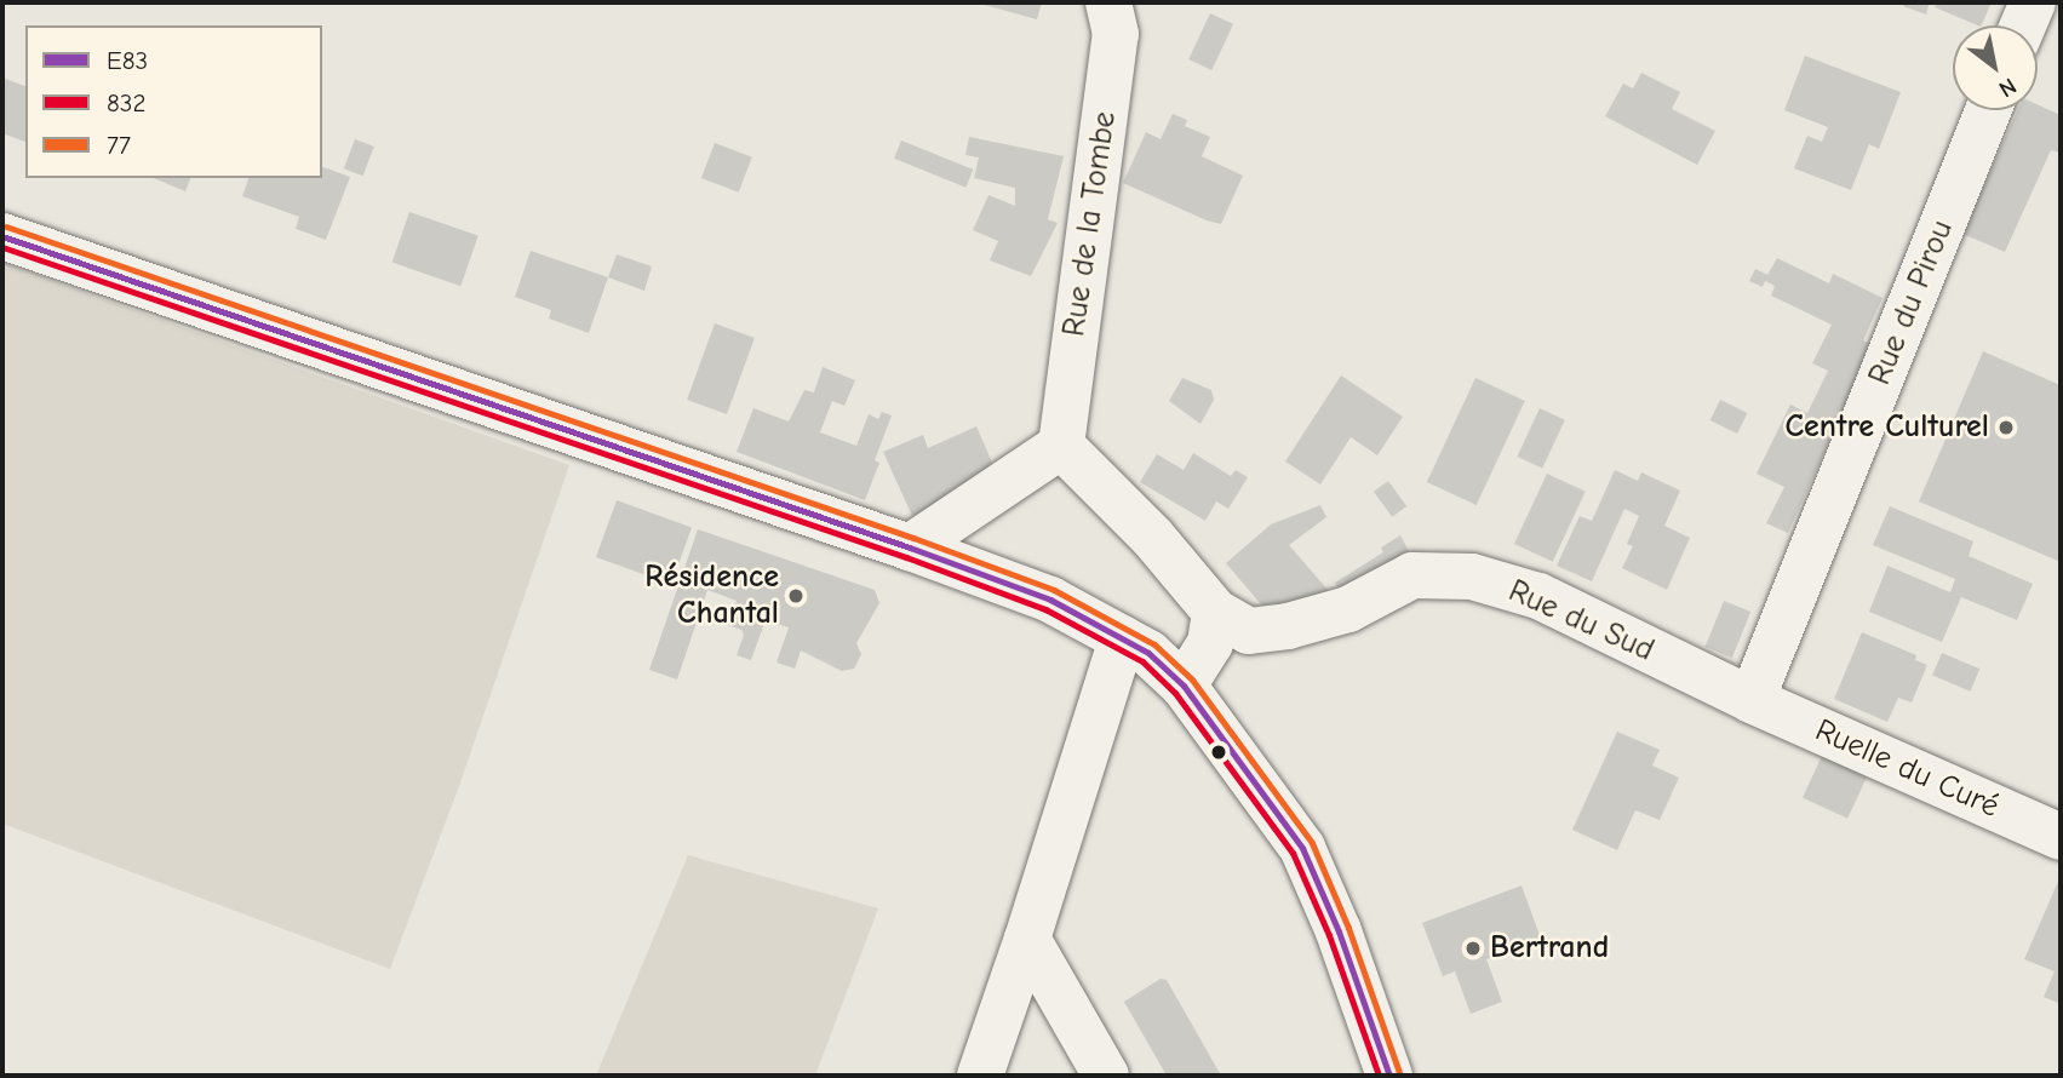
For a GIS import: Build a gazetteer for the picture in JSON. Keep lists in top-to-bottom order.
{
  "streets": {
    "street": [
      "Rue de la Tombe",
      "Rue du Pirou",
      "Rue du Sud",
      "Ruelle du Curé"
    ]
  },
  "crossings": [
    ["Rue de la Tombe", "Rue du Sud"],
    ["Rue du Pirou", "Rue du Sud"],
    ["Rue du Pirou", "Ruelle du Curé"],
    ["Rue du Sud", "Ruelle du Curé"]
  ],
  "places": ["Centre Culturel", "Résidence Chantal", "Bertrand"],
  "lines": ["transit line 77", "transit line E83", "transit line 832"],
  "legend": ["E83", "832", "77"],
  "north": "bottom right"
}
